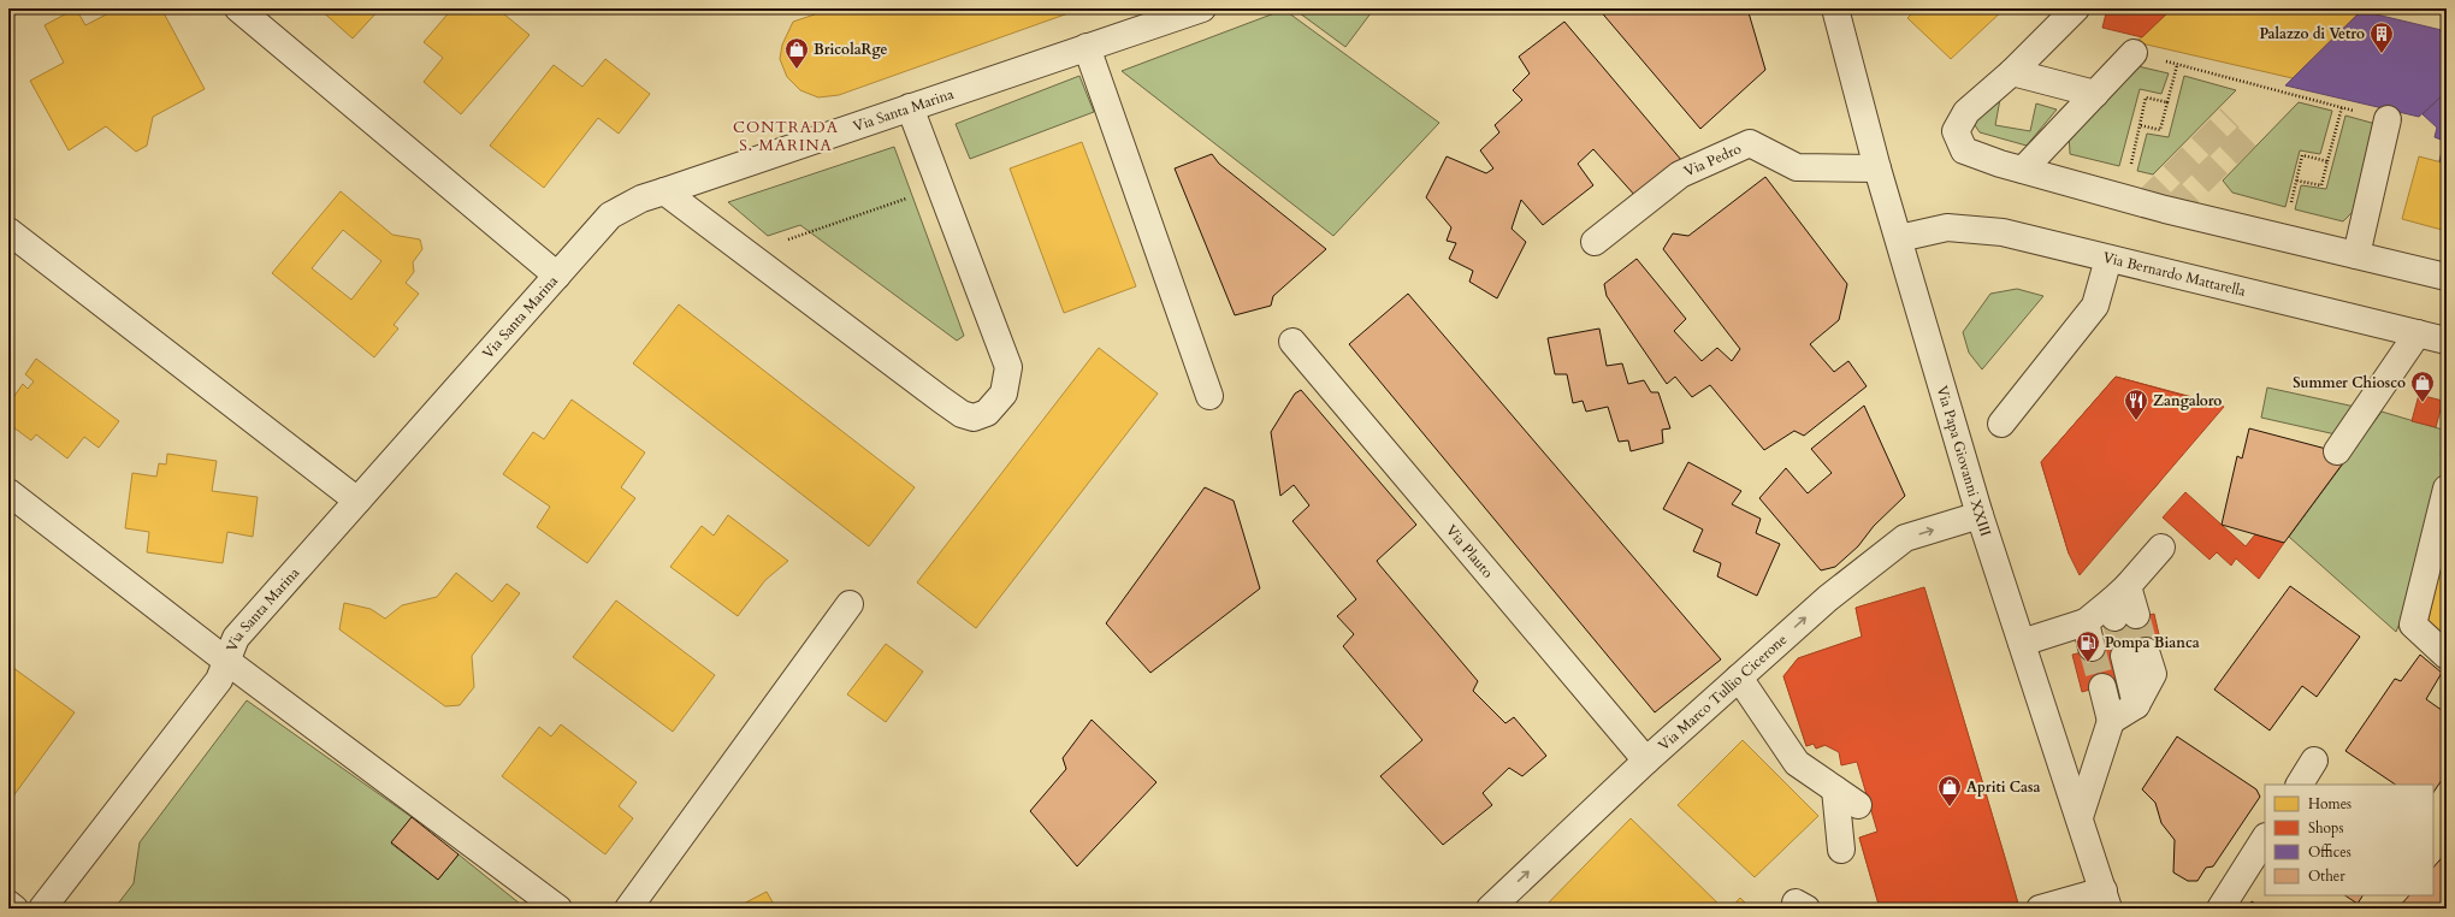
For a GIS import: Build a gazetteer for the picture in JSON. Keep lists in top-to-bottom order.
{
  "streets": {
    "street": [
      "Via Santa Marina",
      "Via Pedro",
      "Via Bernardo Mattarella",
      "Via Papa Giovanni XXIII",
      "Via Plauto",
      "Via Marco Tullio Cicerone"
    ]
  },
  "crossings": [
    ["Via Pedro", "Via Papa Giovanni XXIII"],
    ["Via Bernardo Mattarella", "Via Papa Giovanni XXIII"],
    ["Via Papa Giovanni XXIII", "Via Marco Tullio Cicerone"],
    ["Via Plauto", "Via Marco Tullio Cicerone"]
  ],
  "one_way": ["Via Marco Tullio Cicerone"],
  "districts": ["CONTRADA S. MARINA"],
  "places": {
    "building": ["Palazzo di Vetro"],
    "shop": ["BricolaRge", "Summer Chiosco", "Apriti Casa"],
    "restaurant": ["Zangaloro"],
    "fuel station": ["Pompa Bianca"]
  },
  "legend": [
    "Homes",
    "Shops",
    "Offices",
    "Other"
  ]
}
